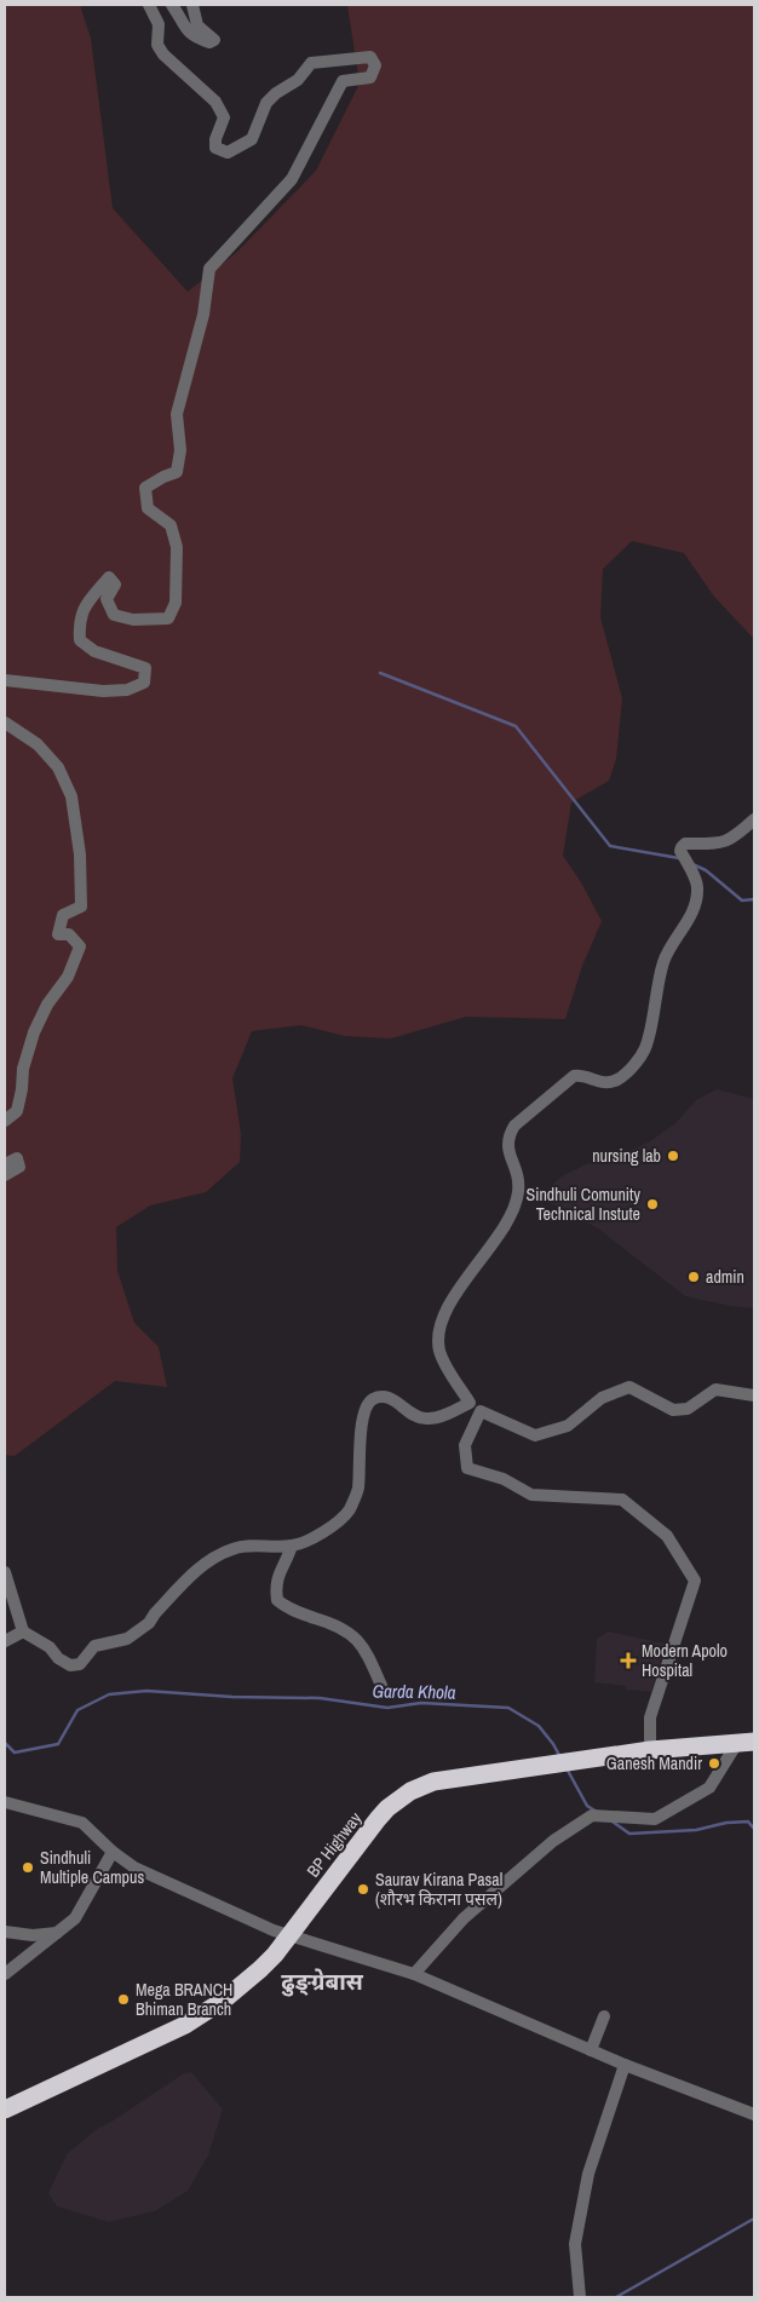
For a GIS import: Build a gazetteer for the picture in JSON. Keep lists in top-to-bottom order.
{
  "streets": {
    "highway": ["BP Highway"]
  },
  "districts": ["ढुङ्ग्रेबास"],
  "water": ["Garda Khola"],
  "places": {
    "other": [
      "nursing lab",
      "Sindhuli Comunity Technical Instute",
      "admin",
      "Ganesh Mandir",
      "Sindhuli Multiple Campus",
      "Saurav Kirana Pasal (शौरभ किराना पसल)",
      "Mega BRANCH Bhiman Branch"
    ],
    "health": ["Modern Apolo Hospital"]
  }
}
